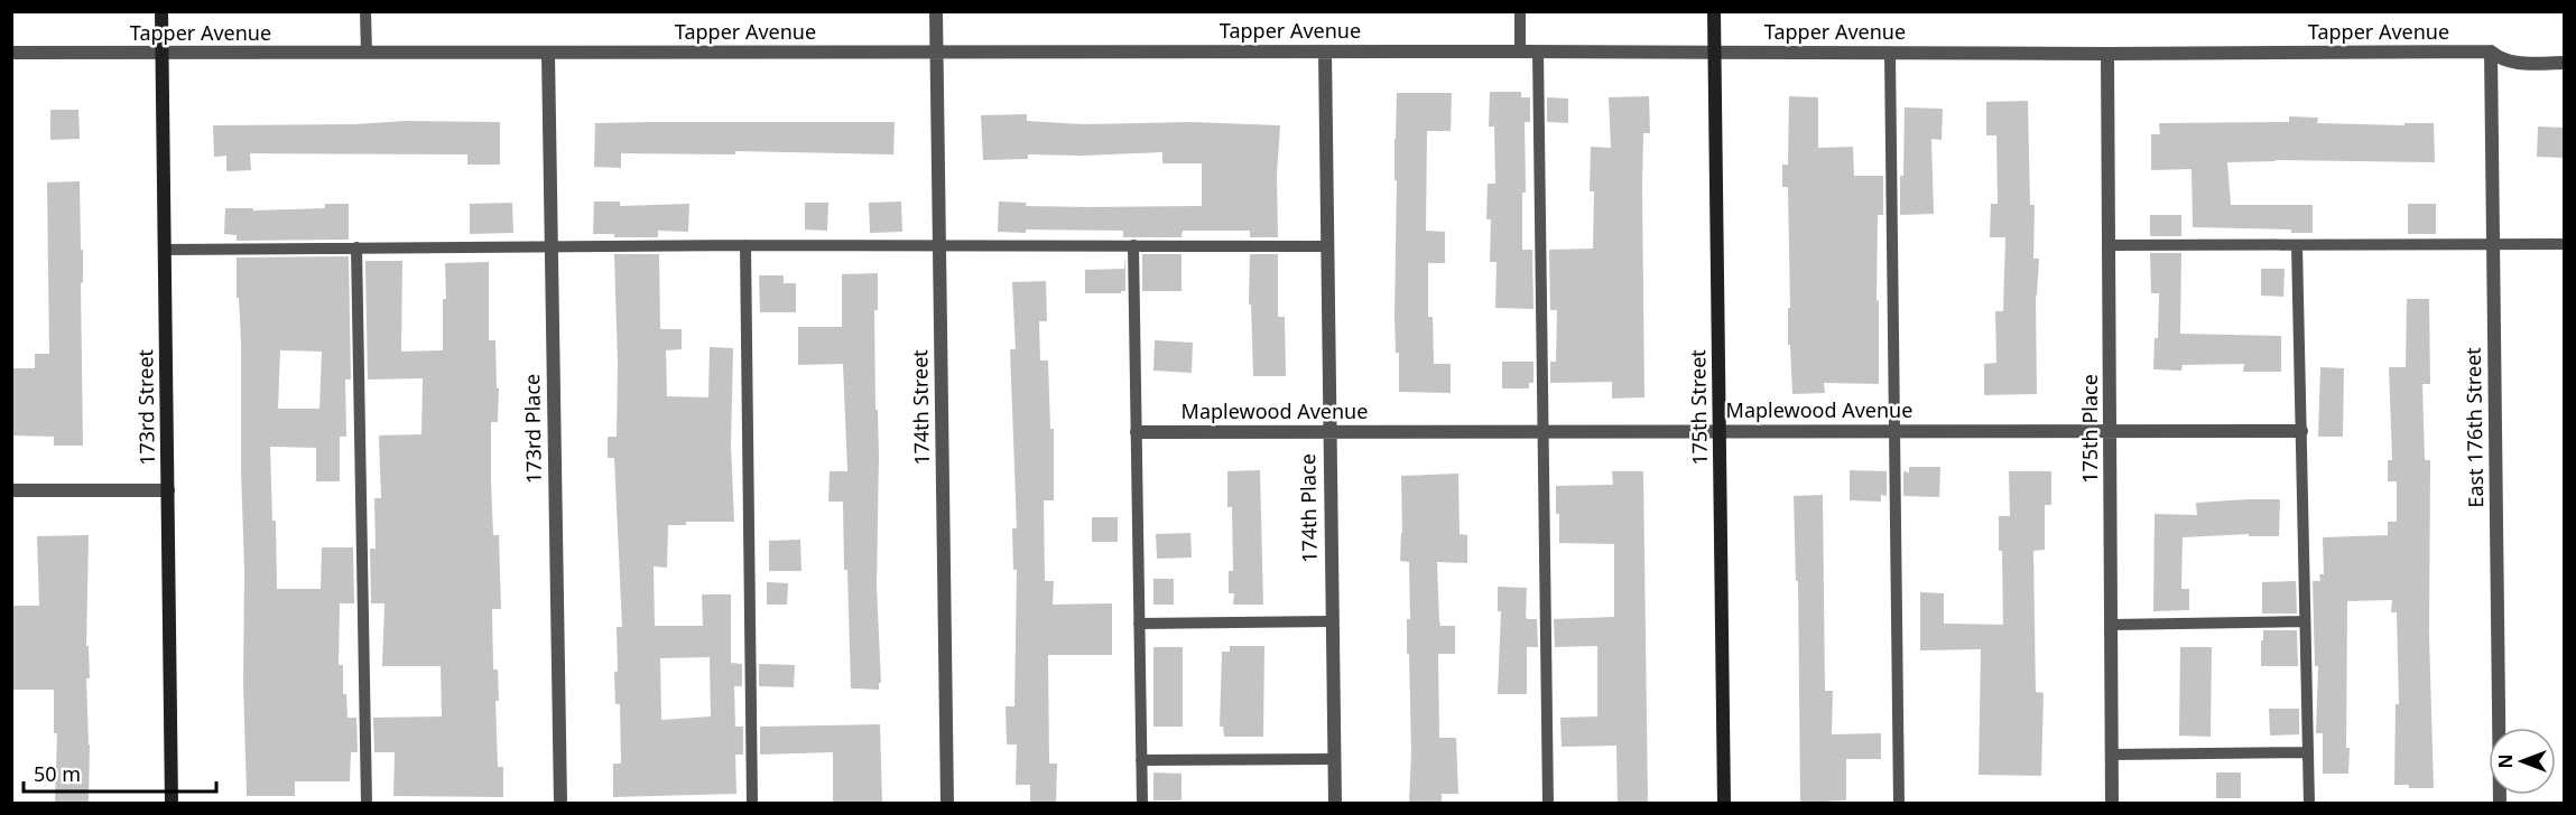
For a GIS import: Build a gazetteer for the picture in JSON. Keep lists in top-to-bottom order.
{
  "streets": {
    "street": [
      "Tapper Avenue",
      "173rd Street",
      "174th Street",
      "175th Street",
      "Maplewood Avenue",
      "East 176th Street",
      "173rd Place",
      "175th Place",
      "174th Place"
    ]
  },
  "crossings": [
    ["Tapper Avenue", "173rd Street"],
    ["Tapper Avenue", "174th Street"],
    ["Tapper Avenue", "175th Street"],
    ["Tapper Avenue", "East 176th Street"],
    ["Tapper Avenue", "173rd Place"],
    ["Tapper Avenue", "175th Place"],
    ["Tapper Avenue", "174th Place"],
    ["175th Street", "Maplewood Avenue"],
    ["Maplewood Avenue", "175th Place"],
    ["Maplewood Avenue", "174th Place"]
  ],
  "scale_bar": "50 m",
  "north": "left"
}
